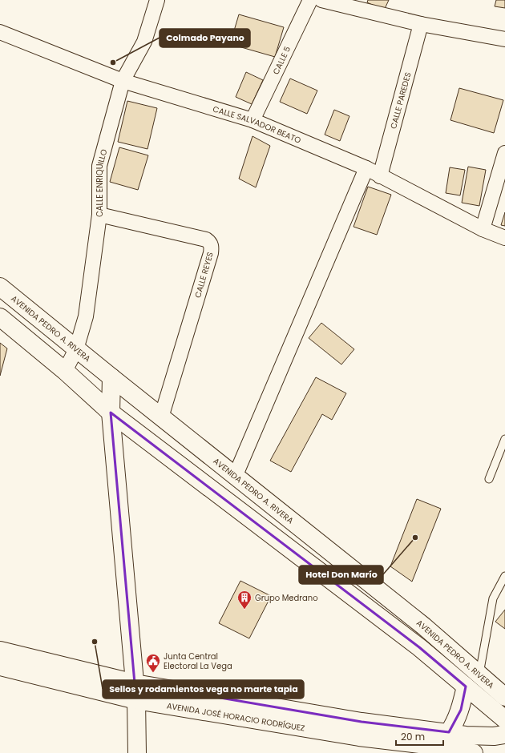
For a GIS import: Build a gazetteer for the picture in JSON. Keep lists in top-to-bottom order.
{
  "streets": {
    "street": [
      "CALLE 5",
      "CALLE PAREDES",
      "CALLE SALVADOR BEATO",
      "CALLE ENRIQUILLO",
      "CALLE REYES",
      "AVENIDA PEDRO A. RIVERA",
      "AVENIDA JOSÉ HORACIO RODRÍGUEZ"
    ]
  },
  "crossings": [
    ["CALLE 5", "CALLE SALVADOR BEATO"],
    ["CALLE PAREDES", "CALLE SALVADOR BEATO"],
    ["CALLE SALVADOR BEATO", "CALLE ENRIQUILLO"],
    ["CALLE ENRIQUILLO", "CALLE REYES"],
    ["CALLE ENRIQUILLO", "AVENIDA PEDRO A. RIVERA"],
    ["CALLE REYES", "AVENIDA PEDRO A. RIVERA"]
  ],
  "places": {
    "other": ["Colmado Payano", "Hotel Don Marío", "Sellos y rodamientos vega no marte tapia"],
    "building": ["Grupo Medrano"],
    "public building": ["Junta Central Electoral La Vega"]
  },
  "scale_bar": "20 m"
}
